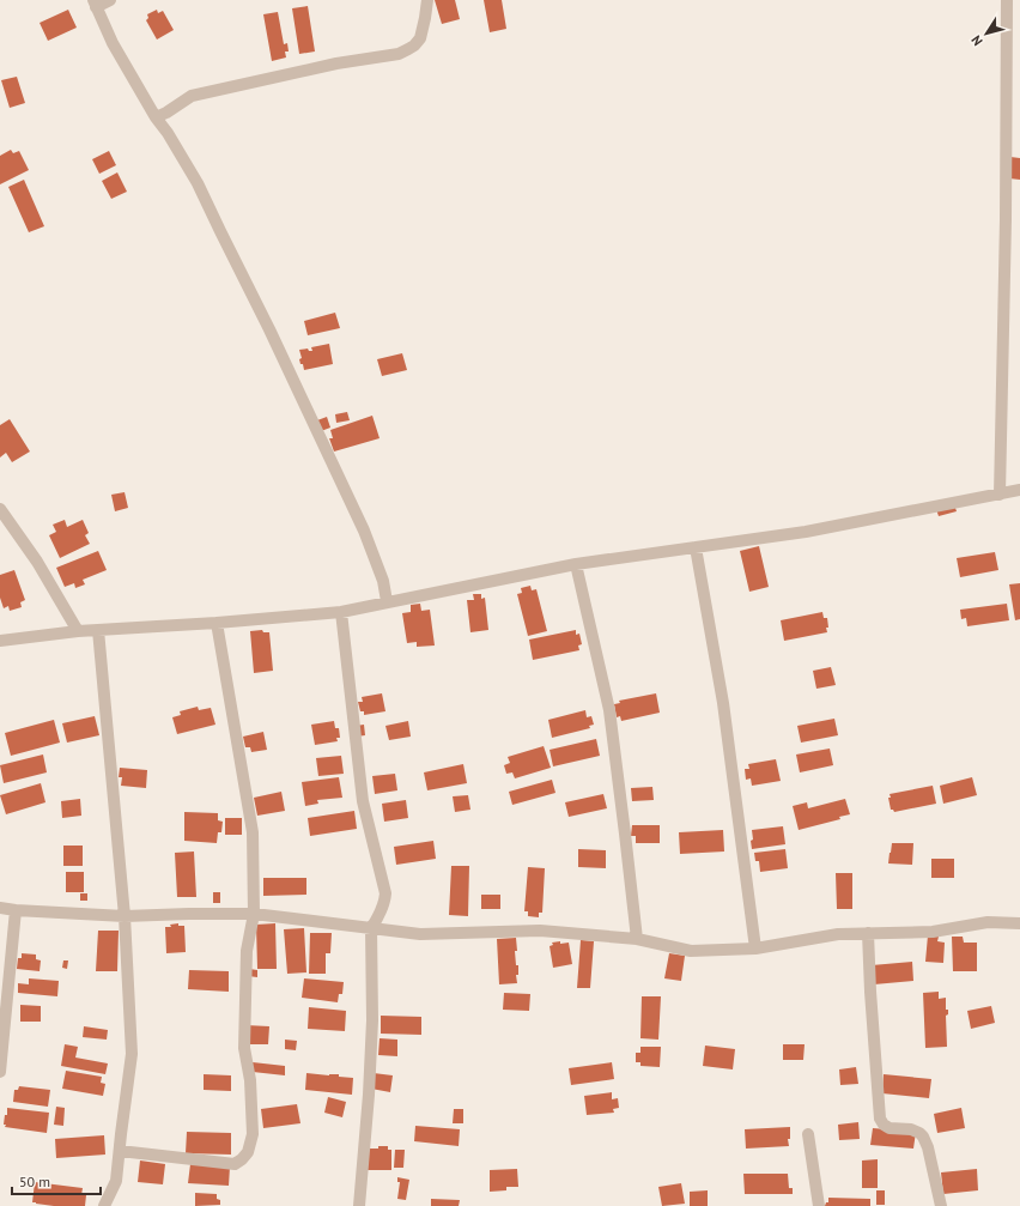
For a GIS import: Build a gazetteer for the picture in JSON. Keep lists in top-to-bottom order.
{
  "scale_bar": "50 m",
  "north": "bottom left"
}
